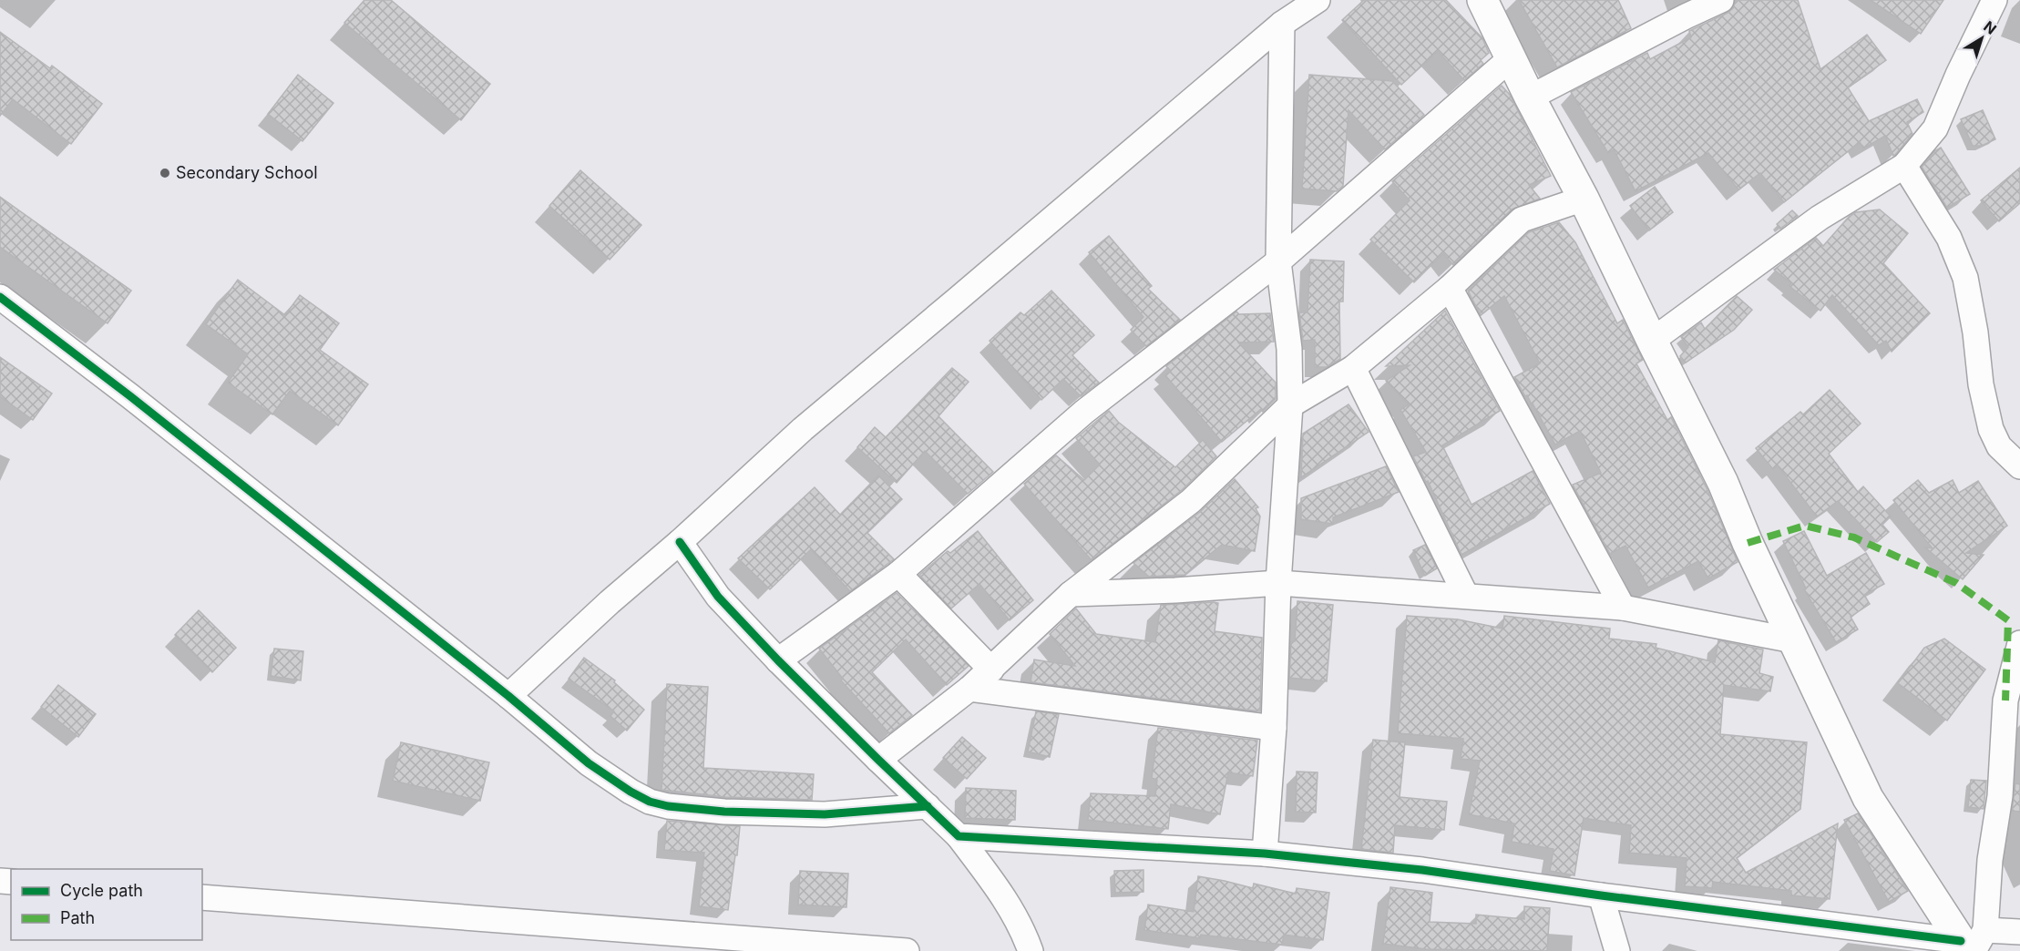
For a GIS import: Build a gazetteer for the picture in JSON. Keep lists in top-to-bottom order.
{
  "places": ["Secondary School"],
  "legend": ["Cycle path", "Path"],
  "north": "top right"
}
